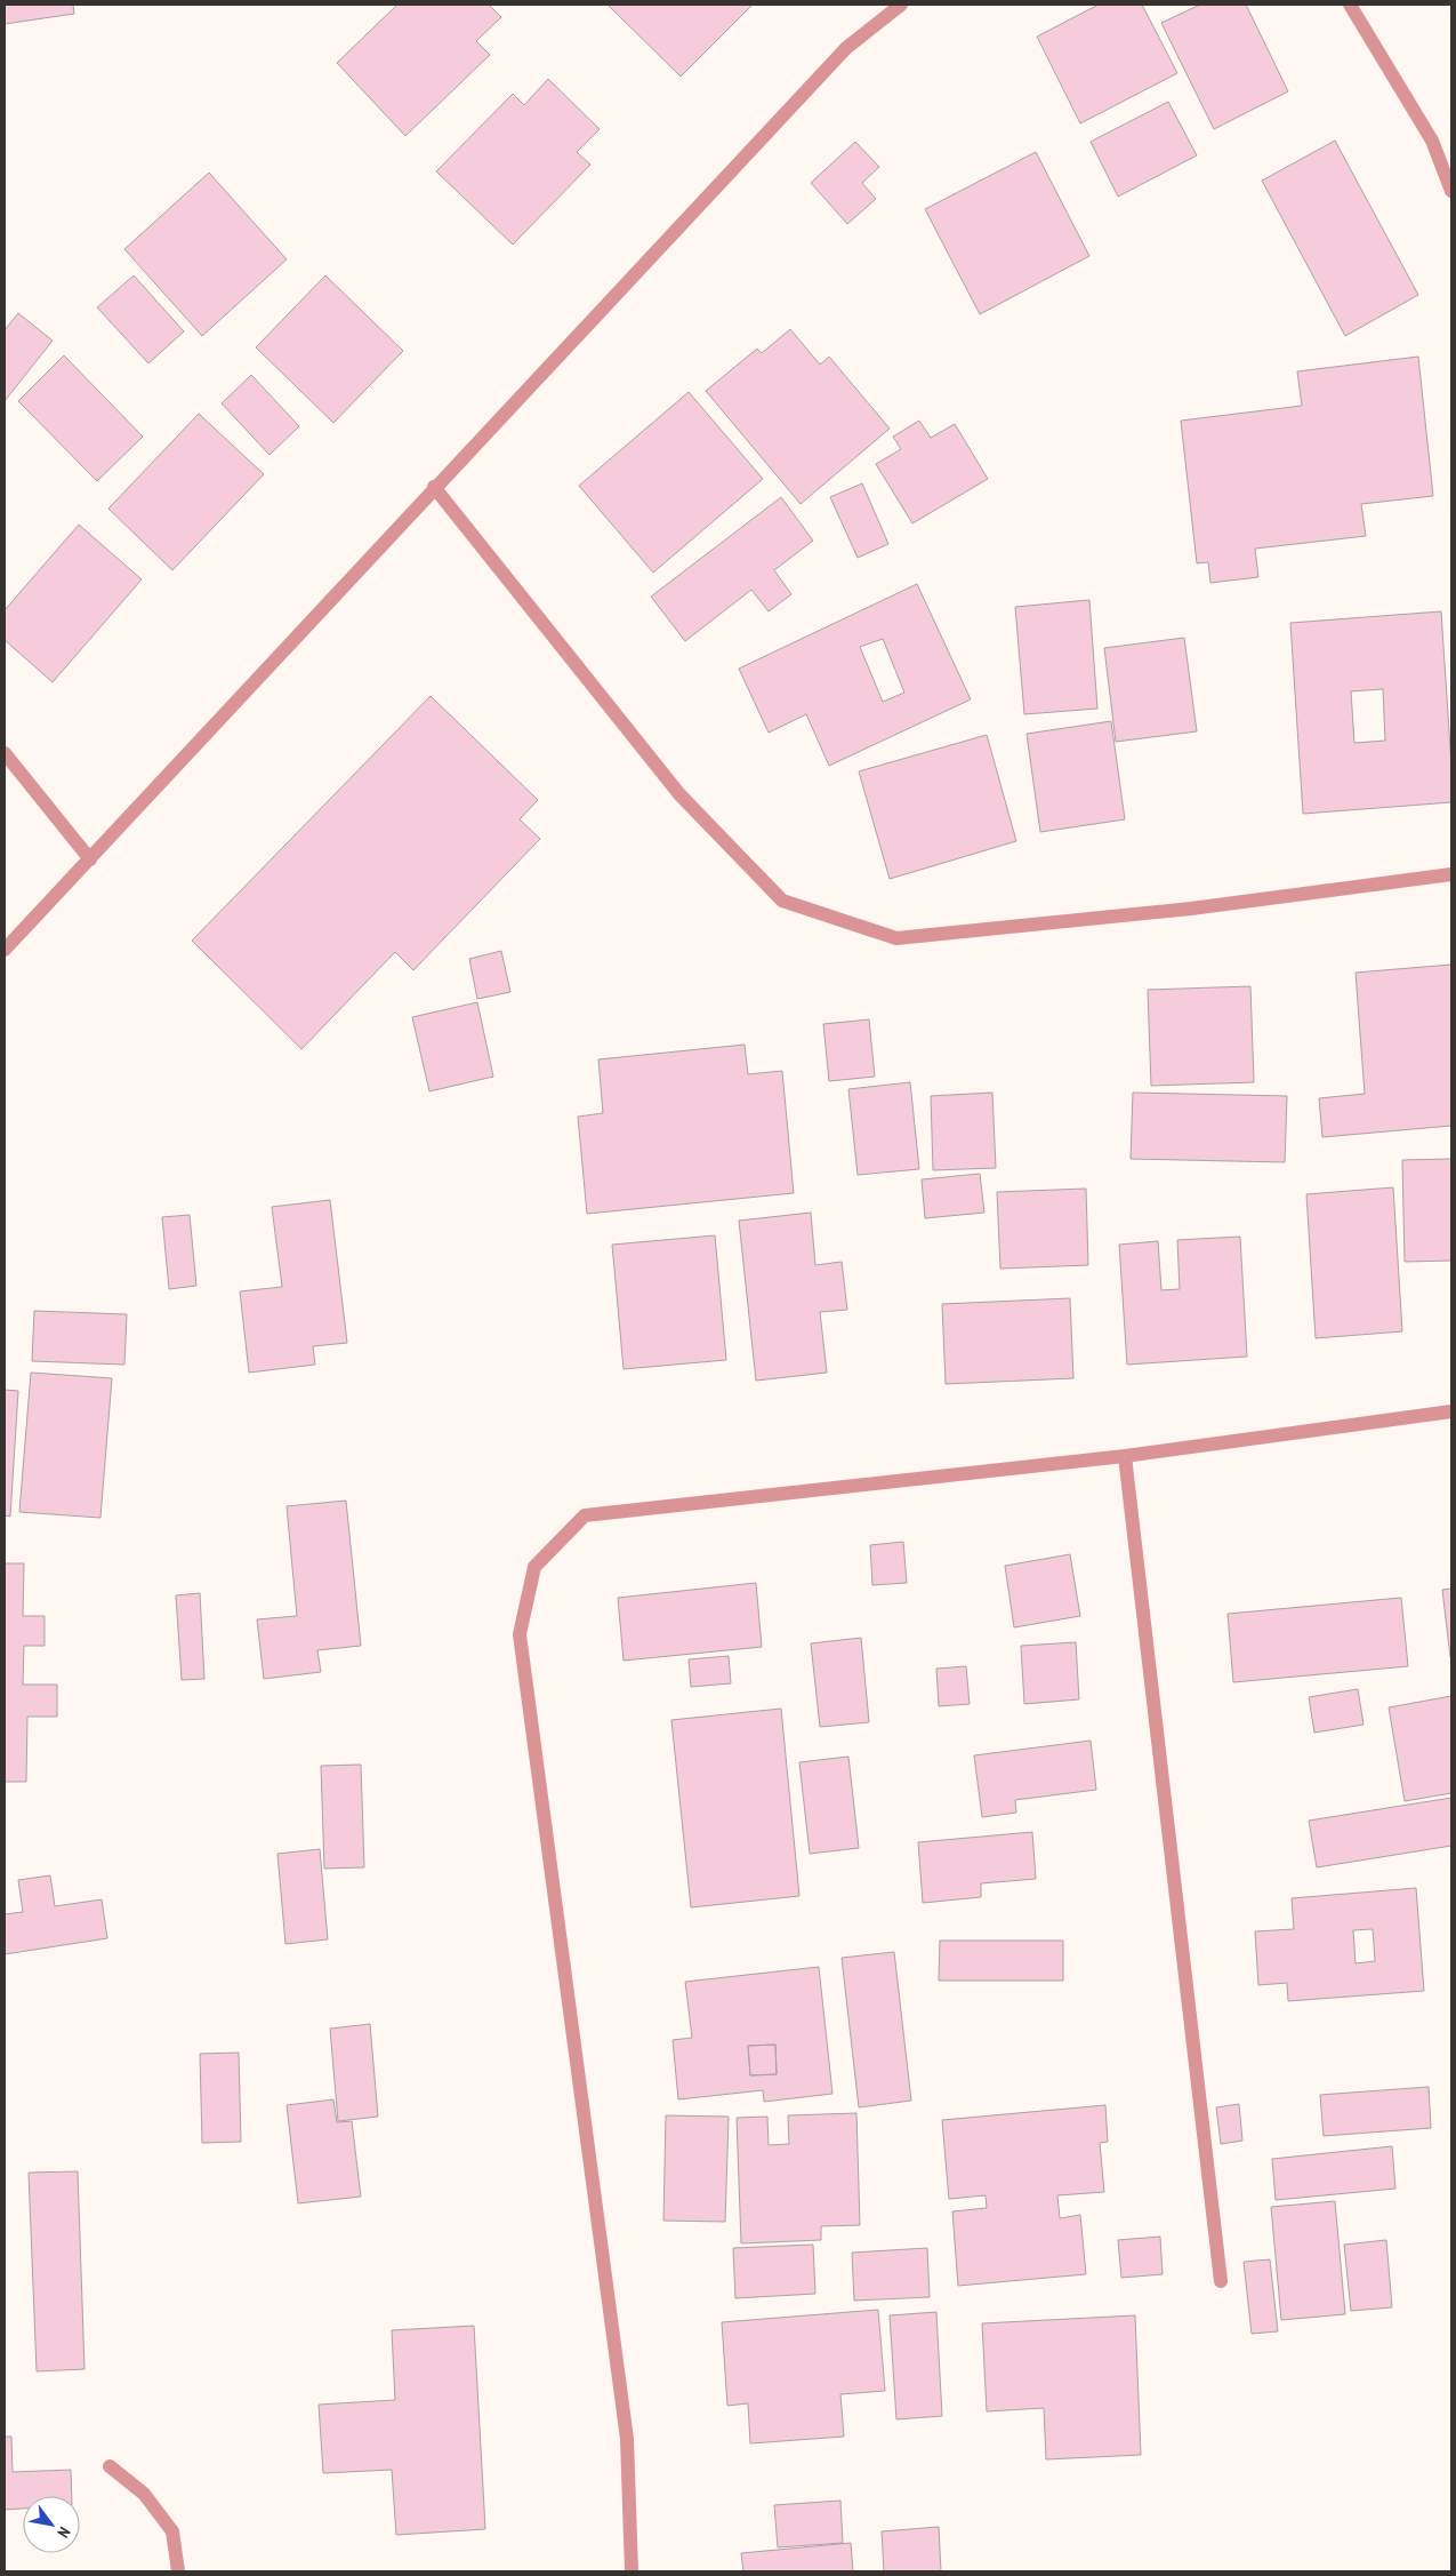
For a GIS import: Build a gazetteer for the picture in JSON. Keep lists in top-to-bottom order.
{
  "north": "bottom right"
}
